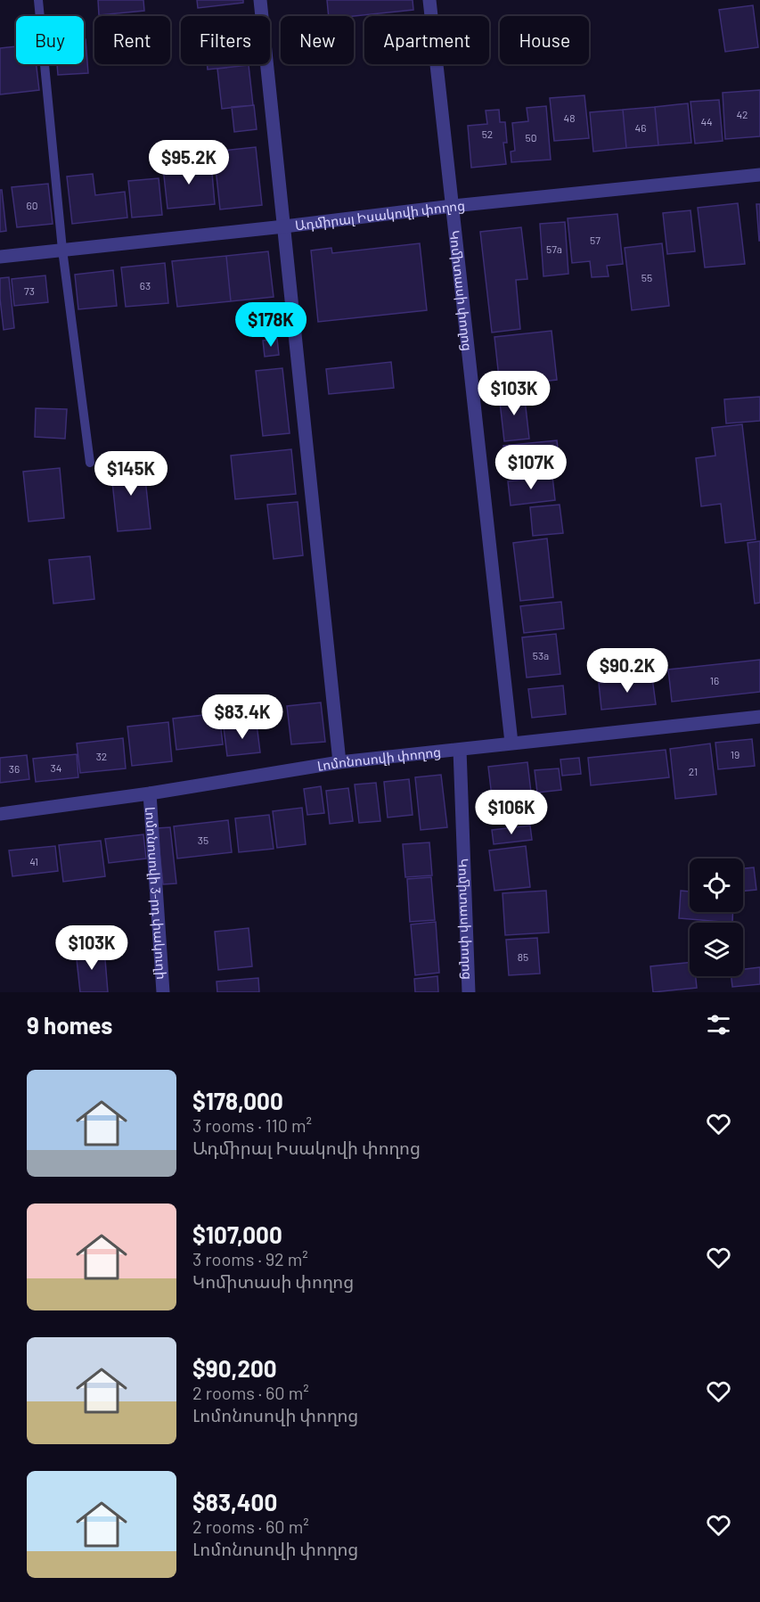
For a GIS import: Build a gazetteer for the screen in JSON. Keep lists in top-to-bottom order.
{
  "streets": {
    "street": [
      "Ադմիրալ Իսակովի փողոց",
      "Կոմիտասի փողոց",
      "Լոմոնոսովի փողոց",
      "Լոմոնոսովի 3-րդ փակուղի"
    ]
  },
  "crossings": [
    ["Ադմիրալ Իսակովի փողոց", "Կոմիտասի փողոց"],
    ["Կոմիտասի փողոց", "Լոմոնոսովի փողոց"],
    ["Լոմոնոսովի փողոց", "Լոմոնոսովի 3-րդ փակուղի"]
  ],
  "house_numbers": [
    "42",
    "48",
    "44",
    "46",
    "52",
    "50",
    "60",
    "57",
    "57a",
    "55",
    "63",
    "73",
    "53a",
    "16",
    "19",
    "32",
    "34",
    "36",
    "21",
    "35",
    "41",
    "85"
  ],
  "page": {
    "chip": [
      "Buy",
      "Rent",
      "Filters",
      "New",
      "Apartment",
      "House"
    ],
    "price": [
      "$95.2K",
      "$178K",
      "$103K",
      "$107K",
      "$145K",
      "$90.2K",
      "$83.4K",
      "$106K",
      "$103K"
    ],
    "heading": "9 homes",
    "list": [
      {
        "name": "$178,000",
        "note": "3 rooms · 110 m² · Ադմիրալ Իսակովի փողոց"
      },
      {
        "name": "$107,000",
        "note": "3 rooms · 92 m² · Կոմիտասի փողոց"
      },
      {
        "name": "$90,200",
        "note": "2 rooms · 60 m² · Լոմոնոսովի փողոց"
      },
      {
        "name": "$83,400",
        "note": "2 rooms · 60 m² · Լոմոնոսովի փողոց"
      }
    ]
  }
}
